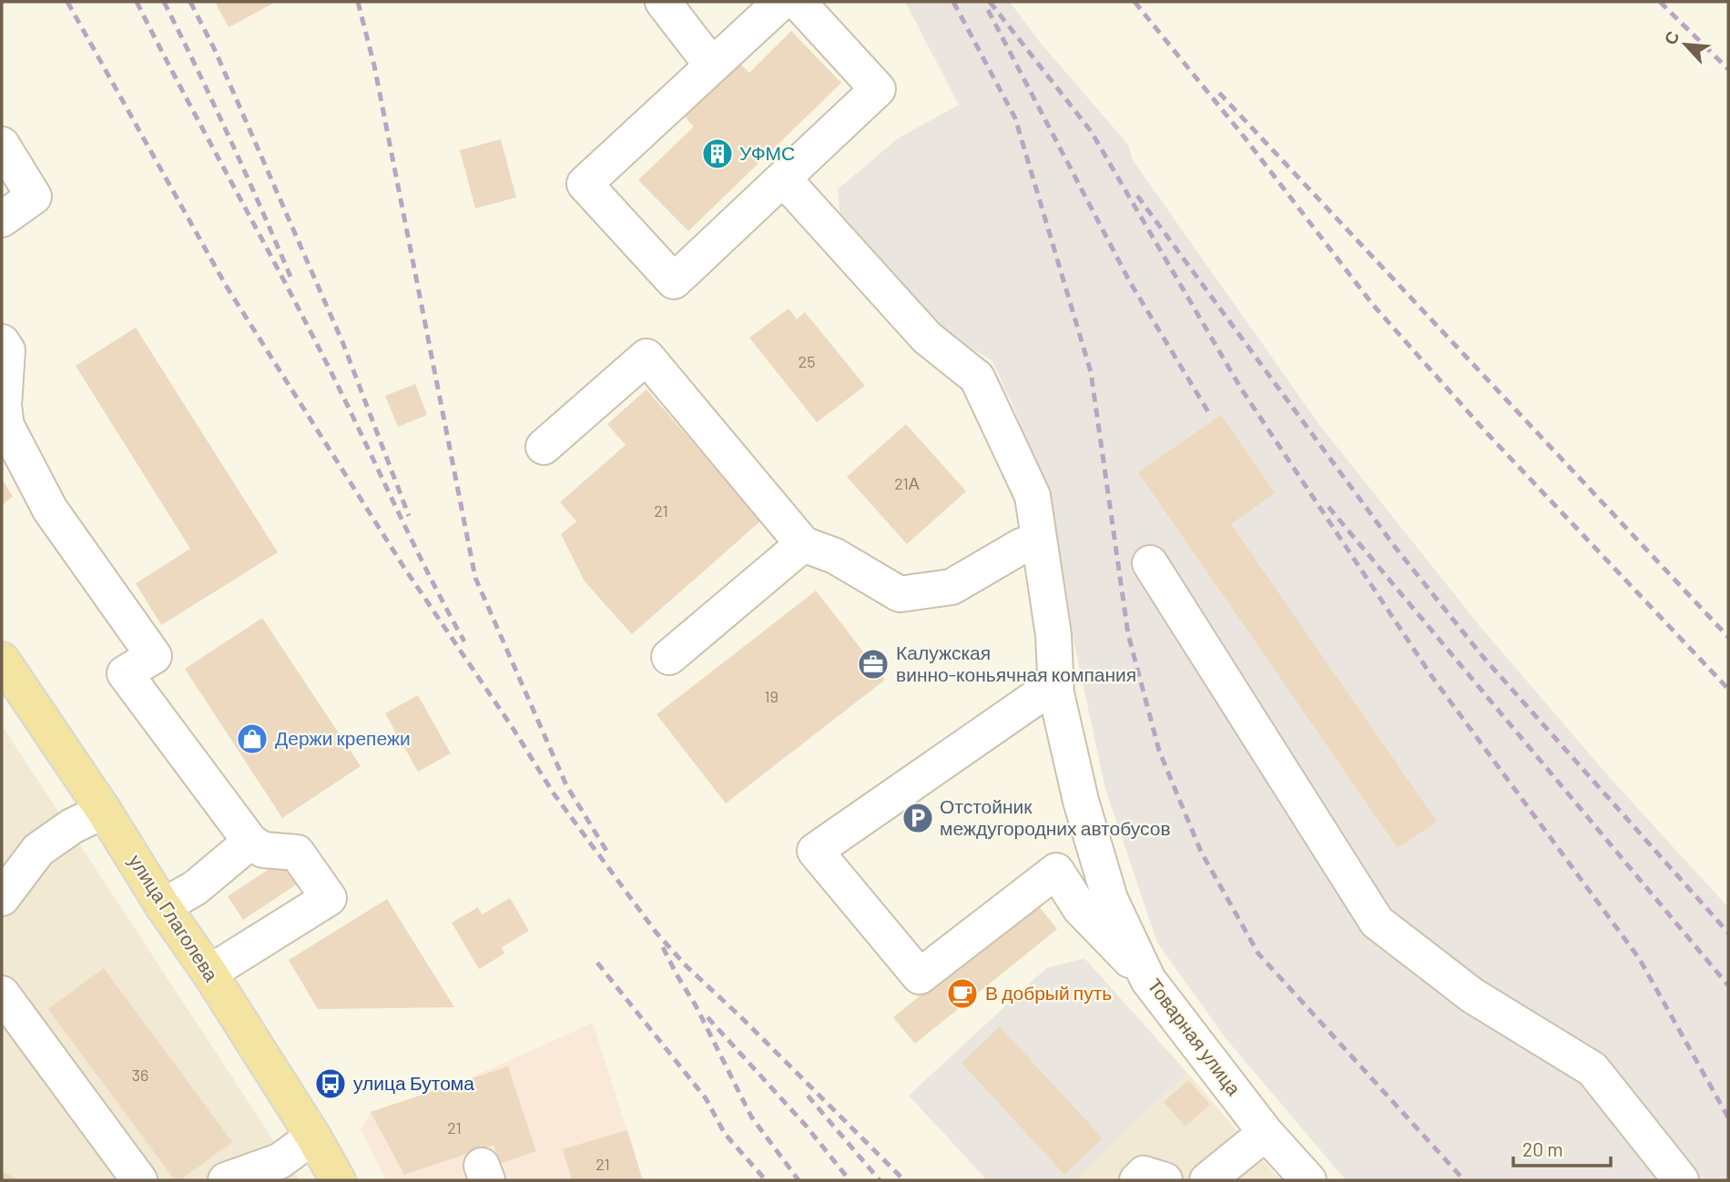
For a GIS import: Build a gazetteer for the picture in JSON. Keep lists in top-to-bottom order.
{
  "streets": {
    "main road": ["улица Глаголева"],
    "street": ["Товарная улица"]
  },
  "places": {
    "building": ["УФМС"],
    "office": ["Калужская винно-коньячная компания"],
    "shop": ["Держи крепежи"],
    "parking": ["Отстойник междугородних автобусов"],
    "cafe": ["В добрый путь"],
    "bus stop": ["улица Бутома"]
  },
  "house_numbers": [
    "25",
    "21А",
    "21",
    "19",
    "36",
    "21",
    "21"
  ],
  "scale_bar": "20 m",
  "north": "top left"
}
